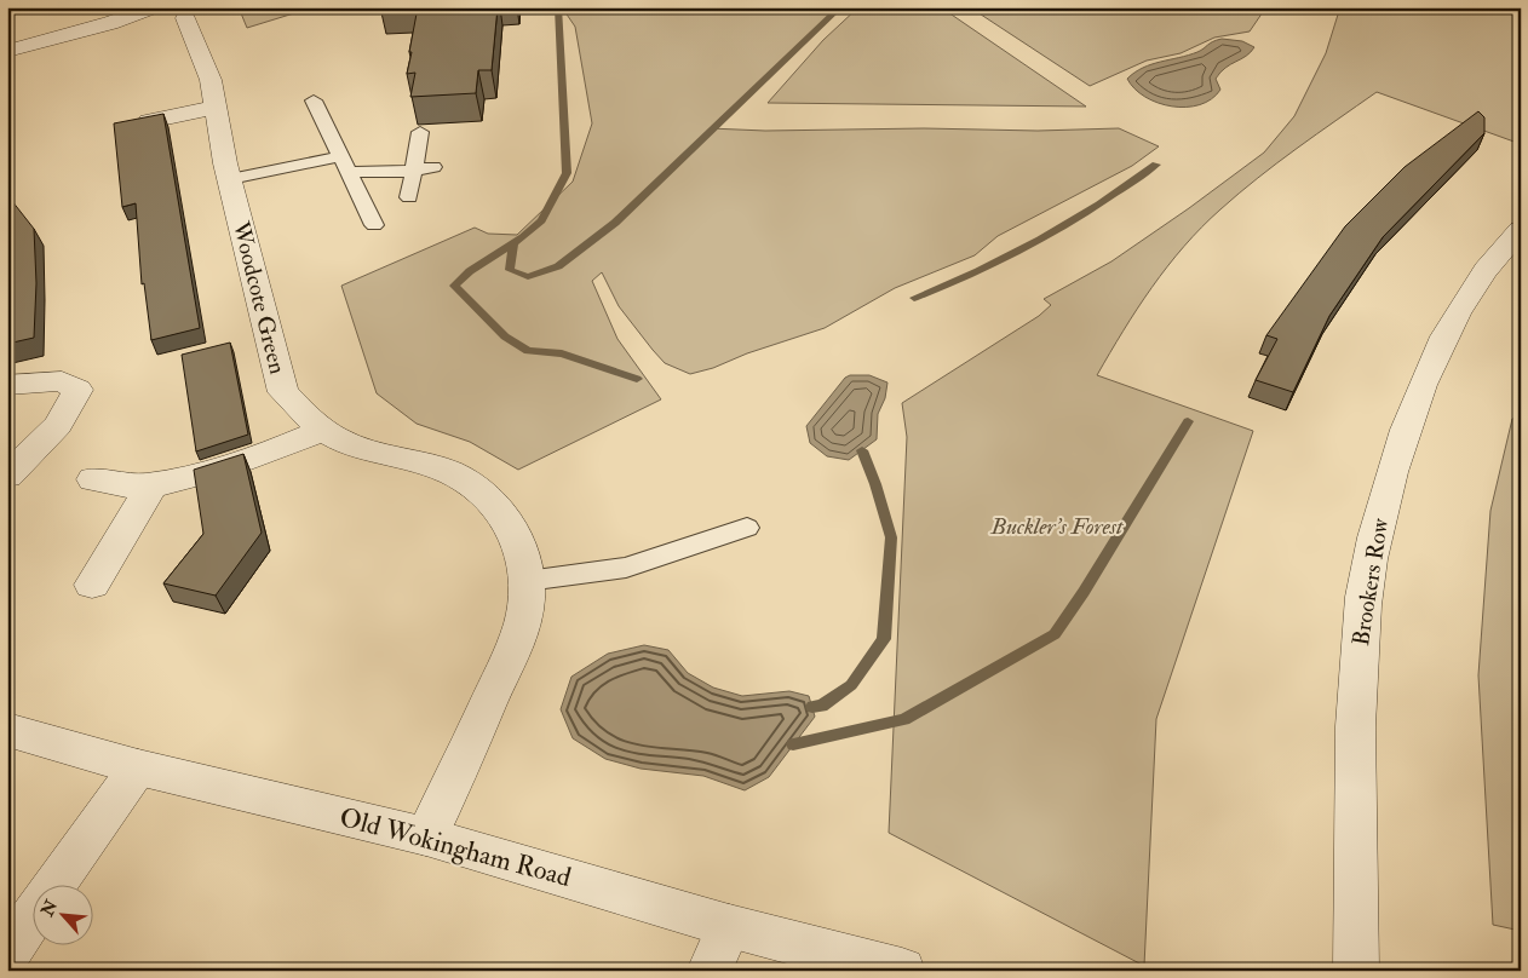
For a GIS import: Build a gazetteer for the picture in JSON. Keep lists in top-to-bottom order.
{
  "streets": {
    "street": ["Woodcote Green", "Brookers Row", "Old Wokingham Road"]
  },
  "crossings": [
    ["Woodcote Green", "Old Wokingham Road"]
  ],
  "parks": ["Buckler's Forest"],
  "north": "top left"
}
